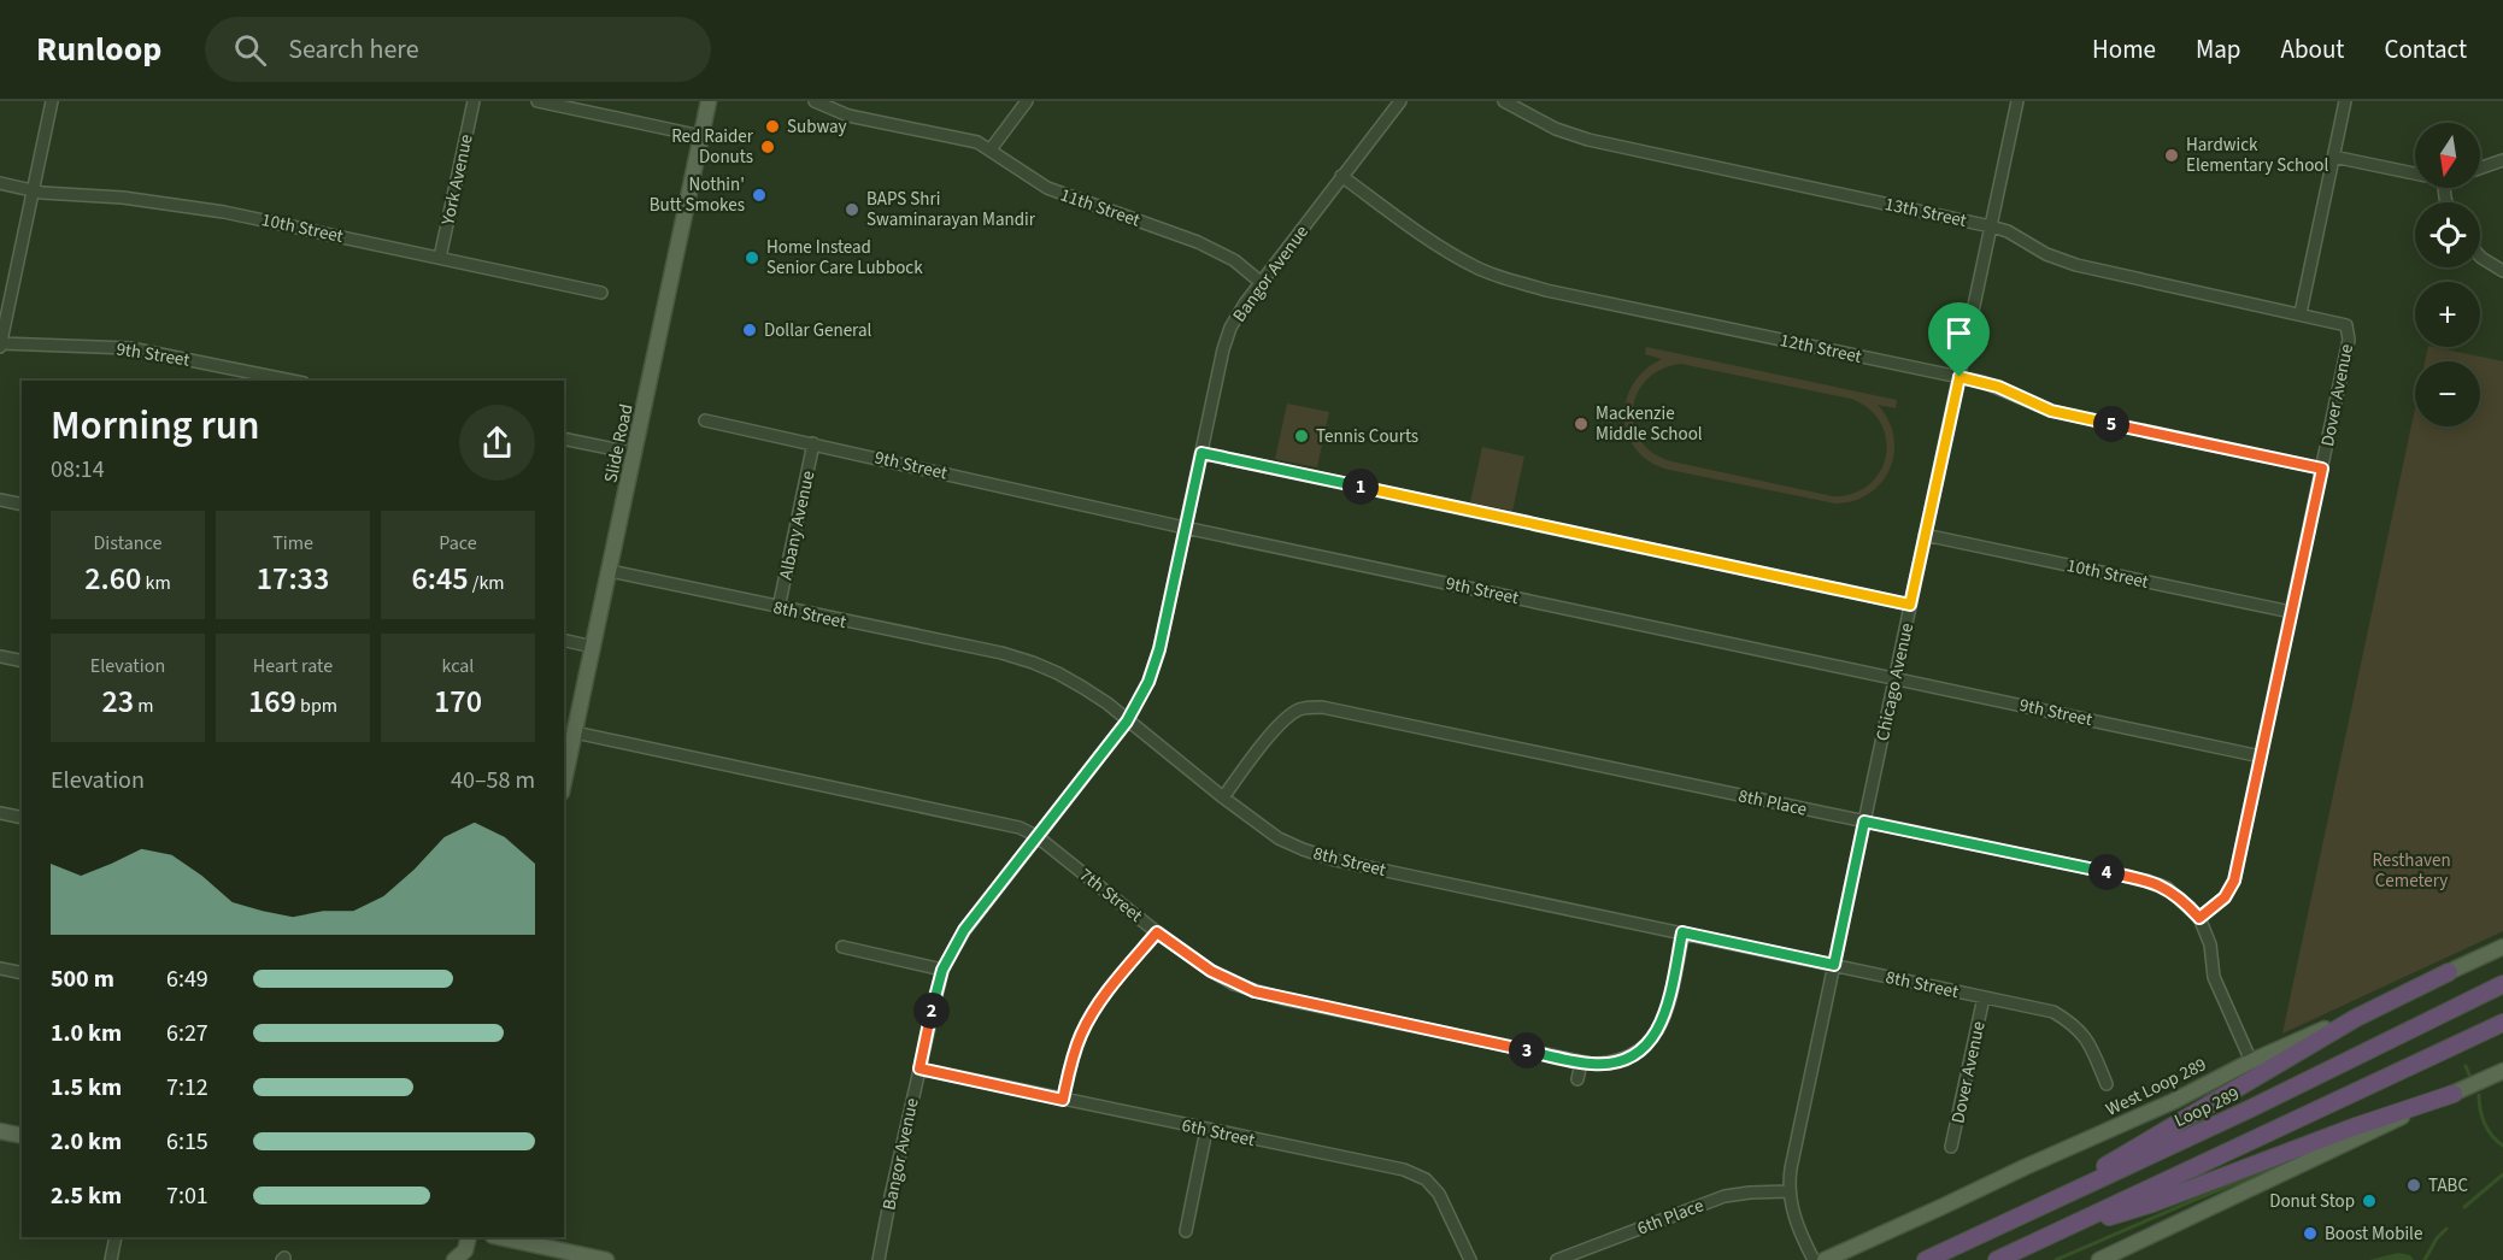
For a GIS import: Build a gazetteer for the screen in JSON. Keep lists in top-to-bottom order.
{
  "streets": {
    "highway": ["Loop 289"],
    "main road": ["Slide Road", "West Loop 289"],
    "street": [
      "York Avenue",
      "11th Street",
      "13th Street",
      "10th Street",
      "Bangor Avenue",
      "12th Street",
      "9th Street",
      "Dover Avenue",
      "Albany Avenue",
      "8th Street",
      "Chicago Avenue",
      "8th Place",
      "7th Street",
      "6th Street",
      "6th Place"
    ]
  },
  "crossings": [
    ["York Avenue", "10th Street"],
    ["11th Street", "Bangor Avenue"],
    ["13th Street", "Dover Avenue"],
    ["13th Street", "Chicago Avenue"],
    ["10th Street", "Dover Avenue"],
    ["10th Street", "Chicago Avenue"],
    ["Bangor Avenue", "12th Street"],
    ["Bangor Avenue", "9th Street"],
    ["Bangor Avenue", "8th Street"],
    ["Bangor Avenue", "7th Street"],
    ["Bangor Avenue", "6th Street"],
    ["12th Street", "Dover Avenue"],
    ["12th Street", "Chicago Avenue"],
    ["9th Street", "Dover Avenue"],
    ["9th Street", "Albany Avenue"],
    ["9th Street", "Chicago Avenue"],
    ["Dover Avenue", "8th Street"],
    ["Dover Avenue", "8th Place"],
    ["Slide Road", "8th Street"],
    ["Slide Road", "7th Street"],
    ["Albany Avenue", "8th Street"],
    ["8th Street", "Chicago Avenue"],
    ["8th Street", "8th Place"],
    ["8th Street", "7th Street"],
    ["Chicago Avenue", "8th Place"],
    ["Chicago Avenue", "6th Place"],
    ["8th Place", "West Loop 289"]
  ],
  "parks": ["Resthaven Cemetery"],
  "places": [
    "Subway",
    "Red Raider Donuts",
    "Hardwick Elementary School",
    "Nothin' Butt Smokes",
    "BAPS Shri Swaminarayan Mandir",
    "Home Instead Senior Care Lubbock",
    "Dollar General",
    "Mackenzie Middle School",
    "Tennis Courts",
    "TABC",
    "Donut Stop",
    "Boost Mobile"
  ],
  "north": "bottom",
  "page": {
    "header": "Runloop",
    "search": "Search here",
    "nav": [
      "Home",
      "Map",
      "About",
      "Contact"
    ],
    "map_buttons": ["+", "−"],
    "heading": ["Morning run", "08:14"],
    "pins": [
      "5",
      "1",
      "4",
      "2",
      "3"
    ],
    "stats": [
      ["Distance", "2.60 km"],
      ["Time", "17:33"],
      ["Pace", "6:45 /km"],
      ["Elevation", "23 m"],
      ["Heart rate", "169 bpm"],
      ["kcal", "170"]
    ],
    "chart": ["Elevation", "40–58 m"],
    "list": [
      {
        "name": "500 m",
        "note": "6:49"
      },
      {
        "name": "1.0 km",
        "note": "6:27"
      },
      {
        "name": "1.5 km",
        "note": "7:12"
      },
      {
        "name": "2.0 km",
        "note": "6:15"
      },
      {
        "name": "2.5 km",
        "note": "7:01"
      }
    ]
  }
}
